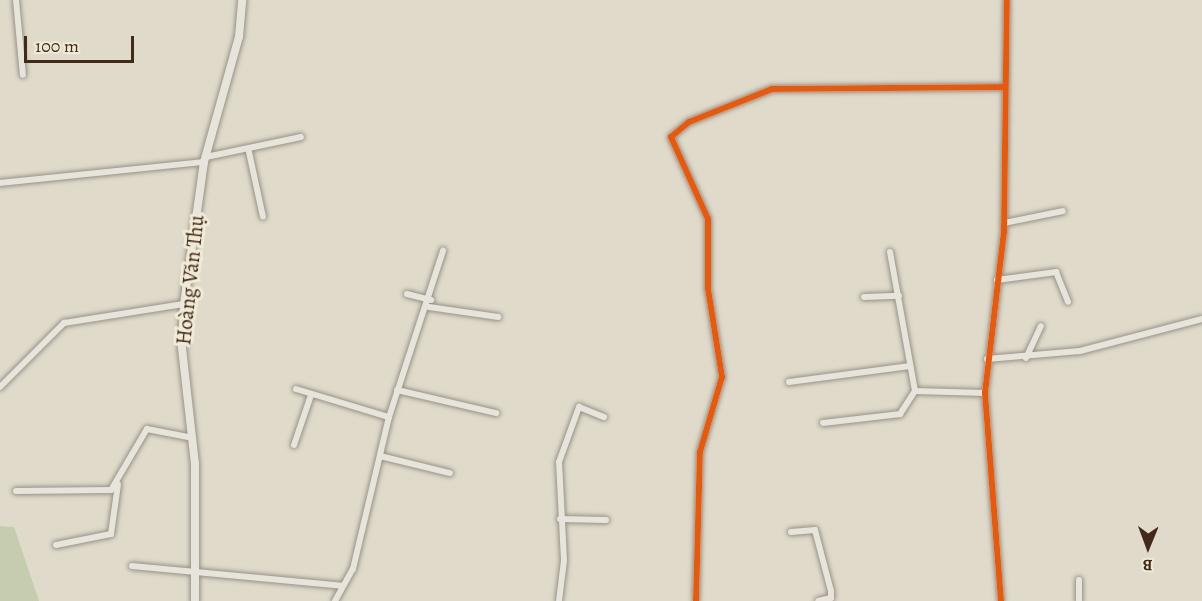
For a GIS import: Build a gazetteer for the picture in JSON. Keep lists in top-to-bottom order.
{
  "streets": {
    "main road": ["Hoàng Văn Thụ"]
  },
  "scale_bar": "100 m",
  "north": "bottom"
}
